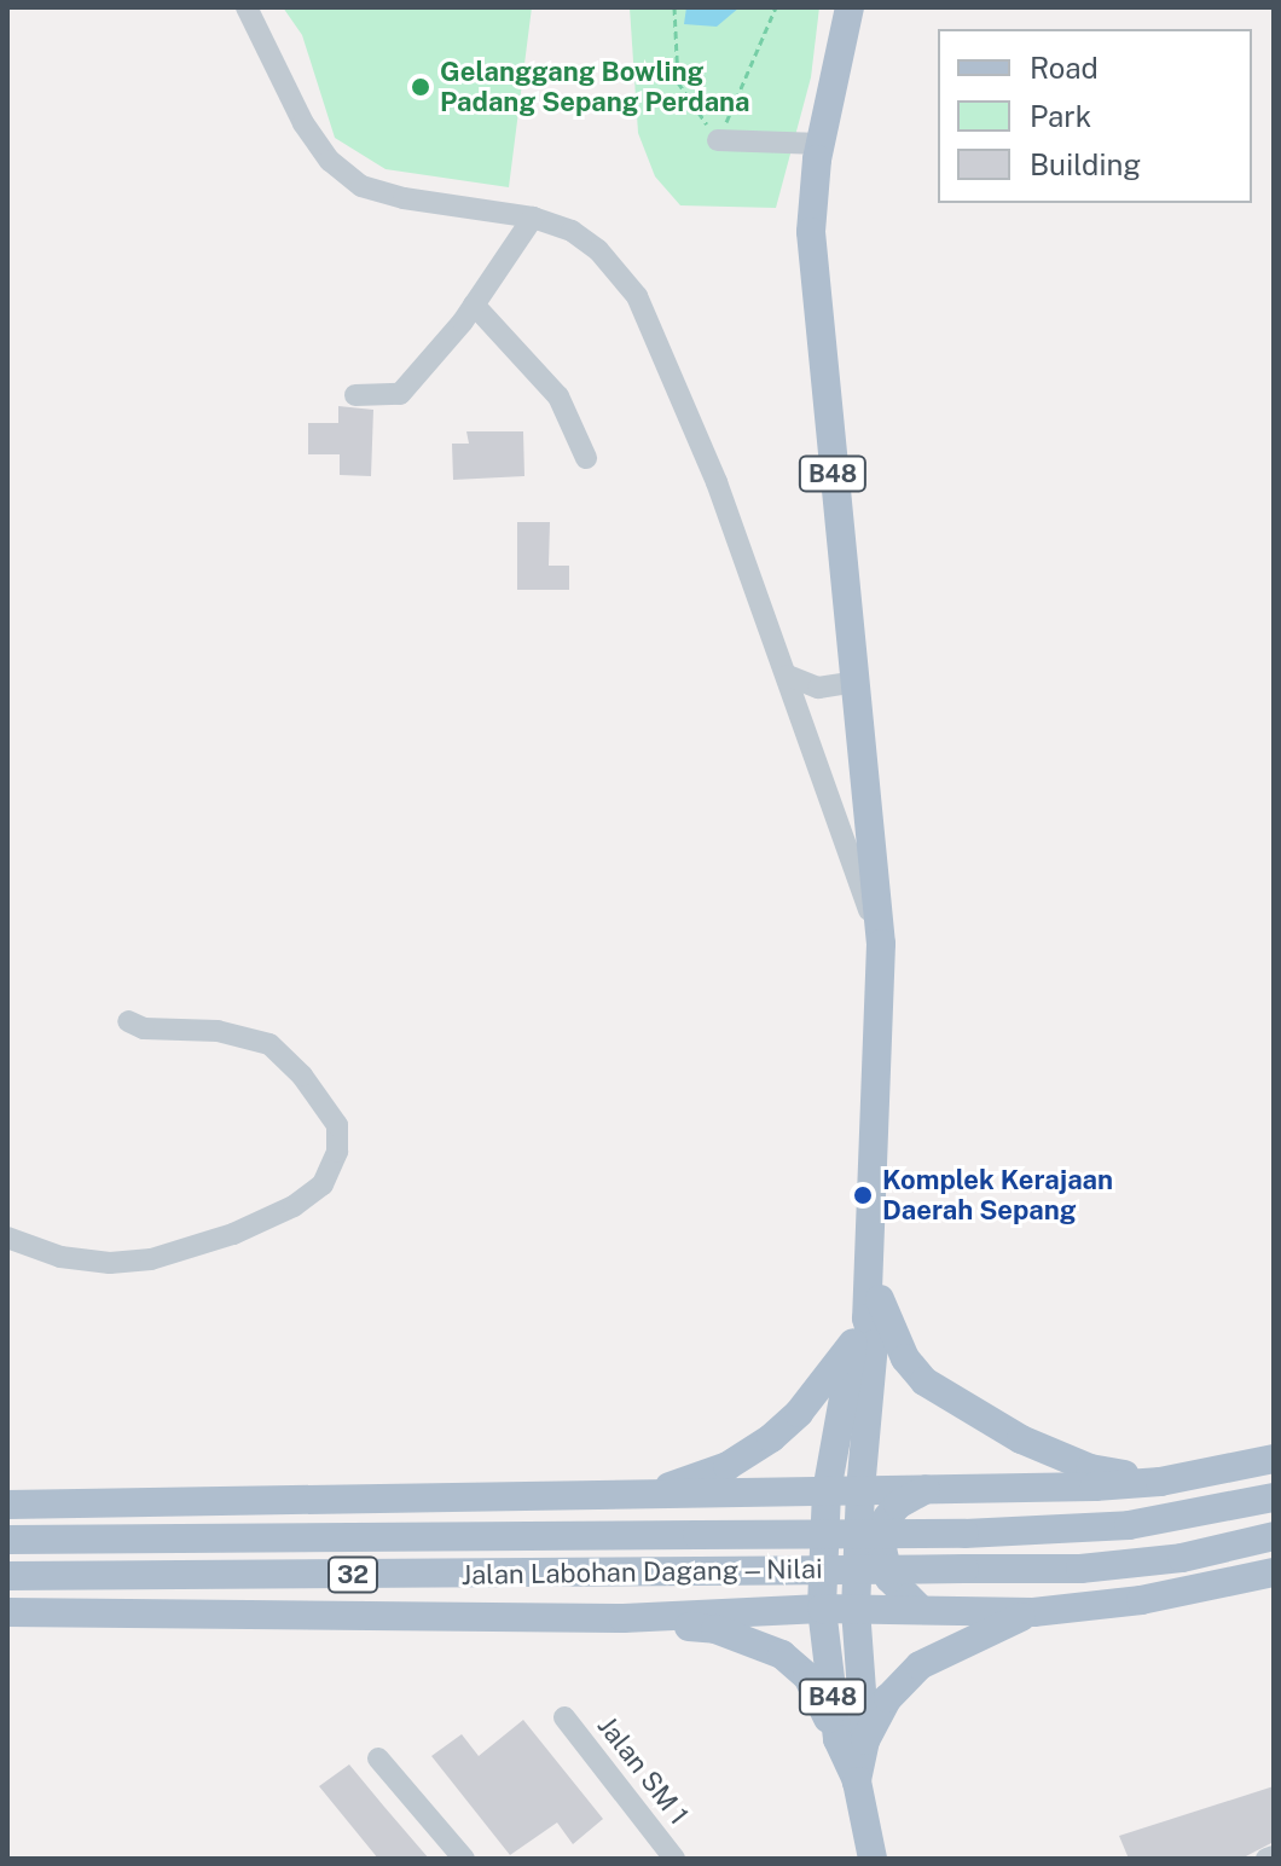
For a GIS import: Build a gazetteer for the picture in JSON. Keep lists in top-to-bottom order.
{
  "streets": {
    "main road": ["B48", "Jalan Labohan Dagang ‒ Nilai", "32"],
    "street": ["Jalan SM 1"]
  },
  "places": ["Gelanggang Bowling Padang Sepang Perdana", "Komplek Kerajaan Daerah Sepang"],
  "legend": ["Road", "Park", "Building"]
}
